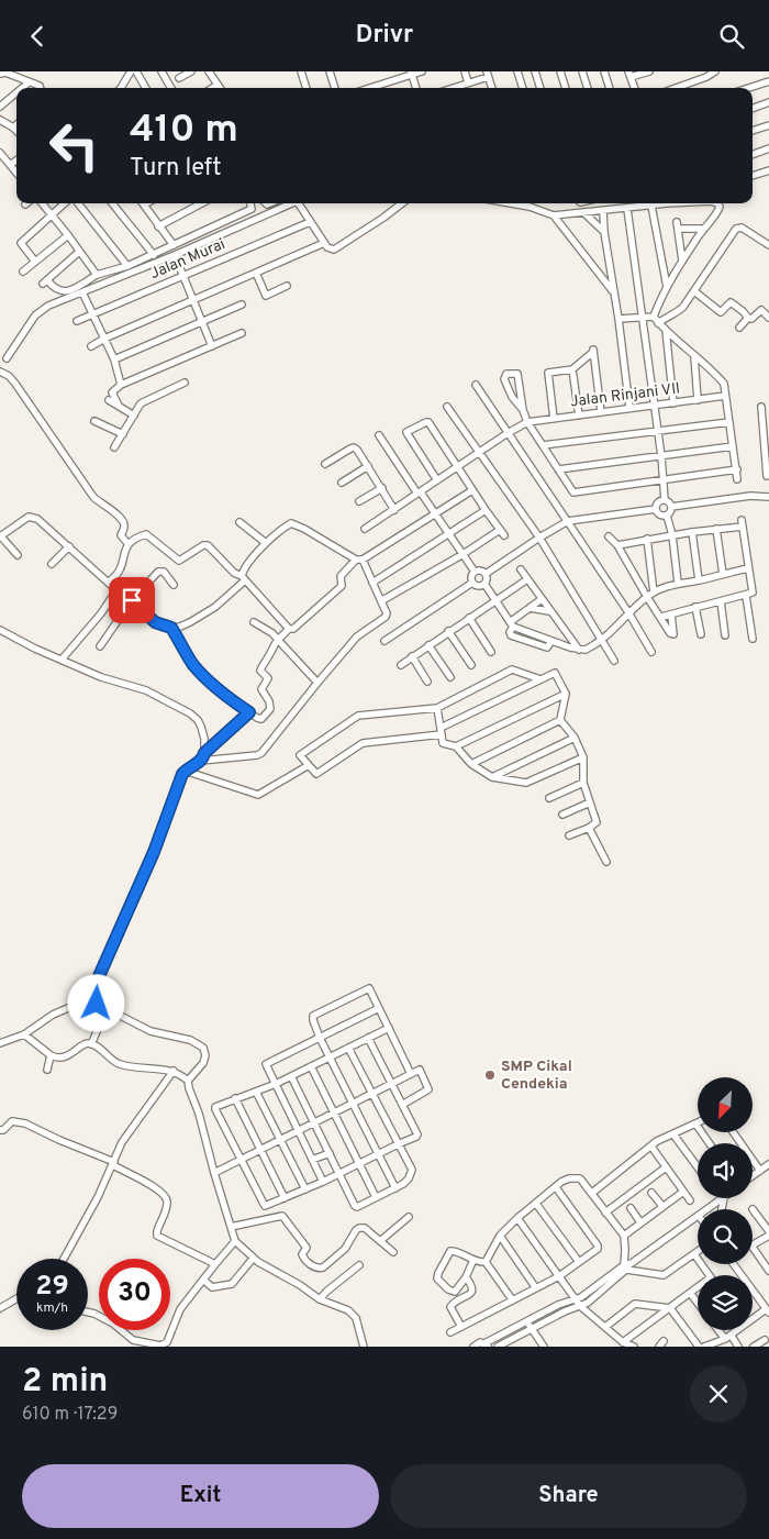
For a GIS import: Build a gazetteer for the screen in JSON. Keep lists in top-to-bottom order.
{
  "streets": {
    "street": ["Jalan Murai", "Jalan Rinjani VII"]
  },
  "places": ["SMP Cikal Cendekia"],
  "north": "bottom left",
  "page": {
    "header": "Drivr",
    "turn": ["410 m", "Turn left"],
    "speed": "29 km/h",
    "limit": "30",
    "heading": ["2 min", "610 m · 17:29"],
    "buttons": ["Exit", "Share"]
  }
}
